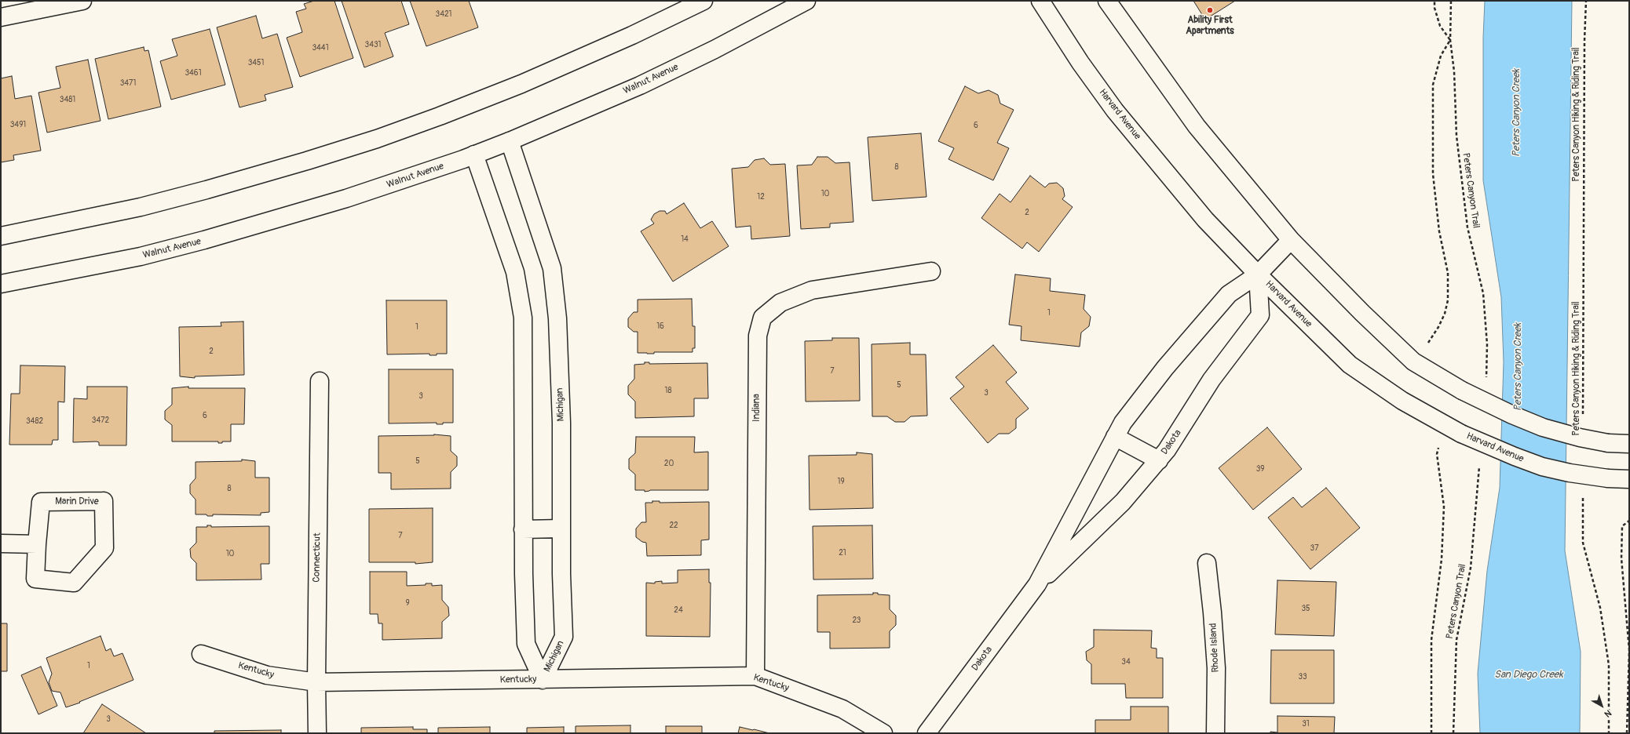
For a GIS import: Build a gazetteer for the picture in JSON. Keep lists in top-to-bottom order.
{
  "streets": {
    "street": [
      "Walnut Avenue",
      "Harvard Avenue",
      "Michigan",
      "Indiana",
      "Dakota",
      "Marin Drive",
      "Connecticut",
      "Rhode Island",
      "Kentucky"
    ],
    "path": ["Peters Canyon Hiking & Riding Trail", "Peters Canyon Trail"]
  },
  "crossings": [
    ["Walnut Avenue", "Michigan"],
    ["Harvard Avenue", "Dakota"],
    ["Michigan", "Kentucky"],
    ["Indiana", "Kentucky"],
    ["Connecticut", "Kentucky"]
  ],
  "water": ["Peters Canyon Creek", "San Diego Creek"],
  "places": ["Ability First Apartments"],
  "house_numbers": [
    "3421",
    "3431",
    "3441",
    "3451",
    "3461",
    "3471",
    "3481",
    "3491",
    "6",
    "8",
    "10",
    "12",
    "2",
    "14",
    "1",
    "16",
    "1",
    "2",
    "7",
    "5",
    "18",
    "3",
    "3",
    "6",
    "3472",
    "3482",
    "5",
    "20",
    "39",
    "19",
    "8",
    "22",
    "7",
    "37",
    "21",
    "10",
    "9",
    "35",
    "24",
    "23",
    "34",
    "1",
    "33",
    "3",
    "31"
  ],
  "north": "bottom right"
}
